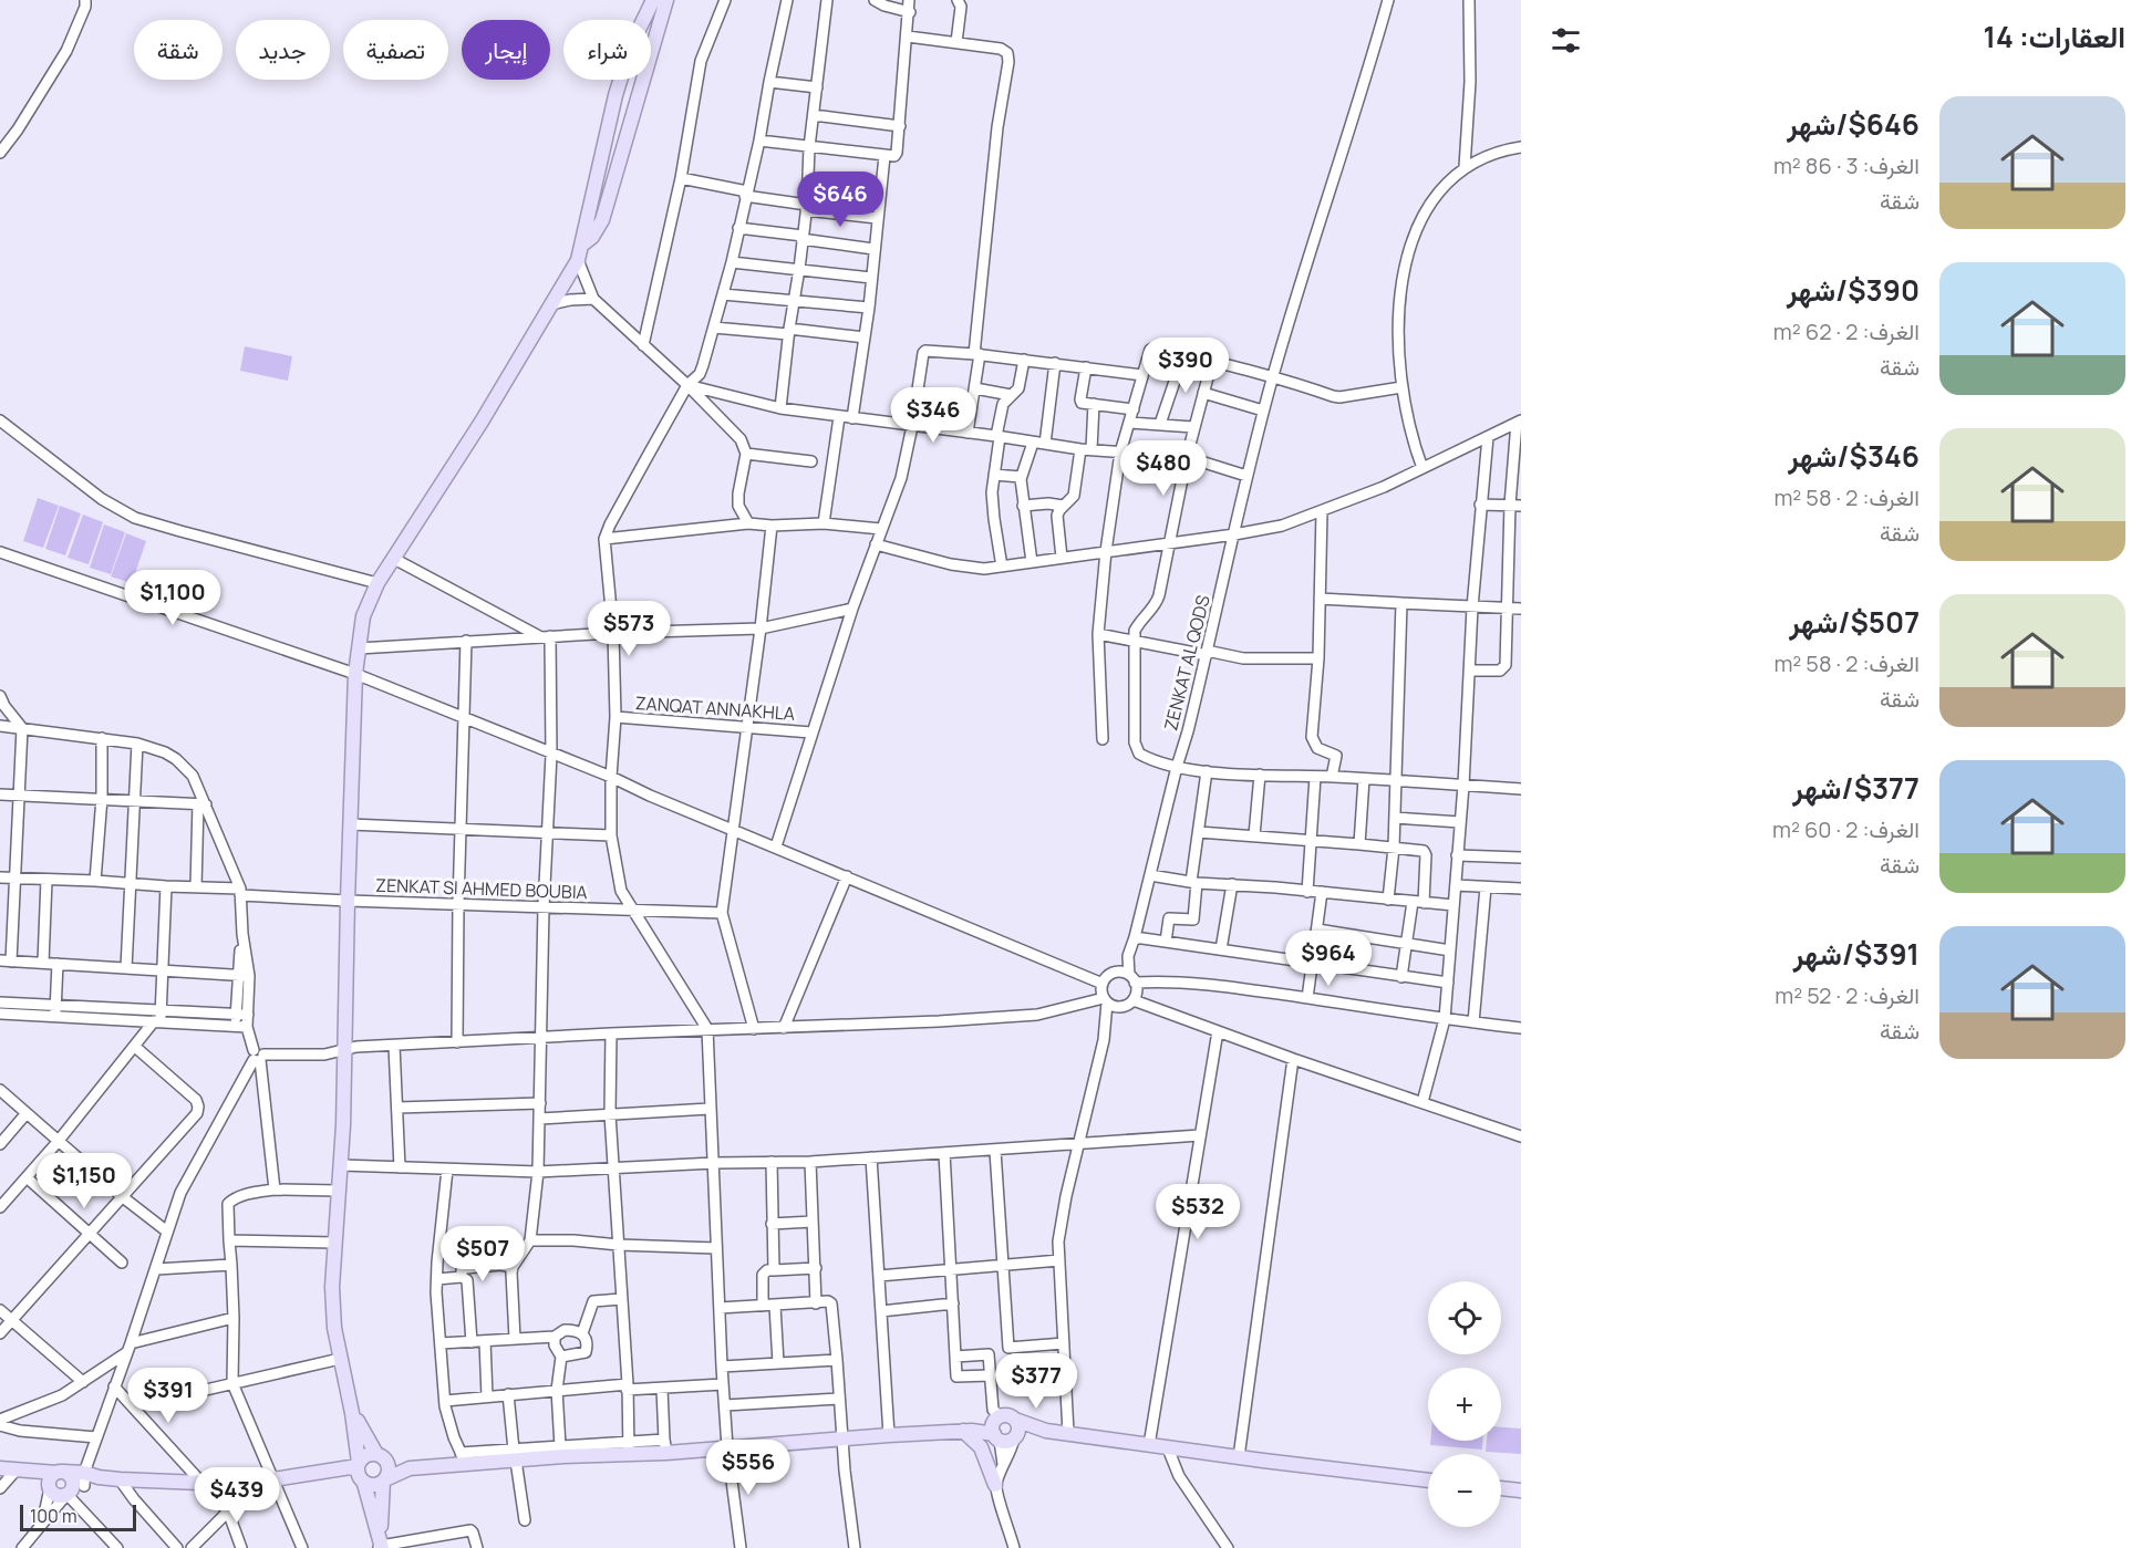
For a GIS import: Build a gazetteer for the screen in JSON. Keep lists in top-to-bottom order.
{
  "streets": {
    "street": ["ZENKAT AL QODS", "ZANQAT ANNAKHLA", "ZENKAT SI AHMED BOUBIA"]
  },
  "scale_bar": "100 m",
  "page": {
    "heading": "العقارات: 14",
    "chip": [
      "شراء",
      "إيجار",
      "تصفية",
      "جديد",
      "شقة"
    ],
    "list": [
      {
        "name": "$646/شهر",
        "note": "الغرف: 3 · 86 m² · شقة"
      },
      {
        "name": "$390/شهر",
        "note": "الغرف: 2 · 62 m² · شقة"
      },
      {
        "name": "$346/شهر",
        "note": "الغرف: 2 · 58 m² · شقة"
      },
      {
        "name": "$507/شهر",
        "note": "الغرف: 2 · 58 m² · شقة"
      },
      {
        "name": "$377/شهر",
        "note": "الغرف: 2 · 60 m² · شقة"
      },
      {
        "name": "$391/شهر",
        "note": "الغرف: 2 · 52 m² · شقة"
      }
    ],
    "price": [
      "$646",
      "$390",
      "$346",
      "$480",
      "$1,100",
      "$573",
      "$964",
      "$1,150",
      "$532",
      "$507",
      "$377",
      "$391",
      "$556",
      "$439"
    ],
    "map_buttons": ["+", "−"],
    "scale": "100 m"
  }
}
